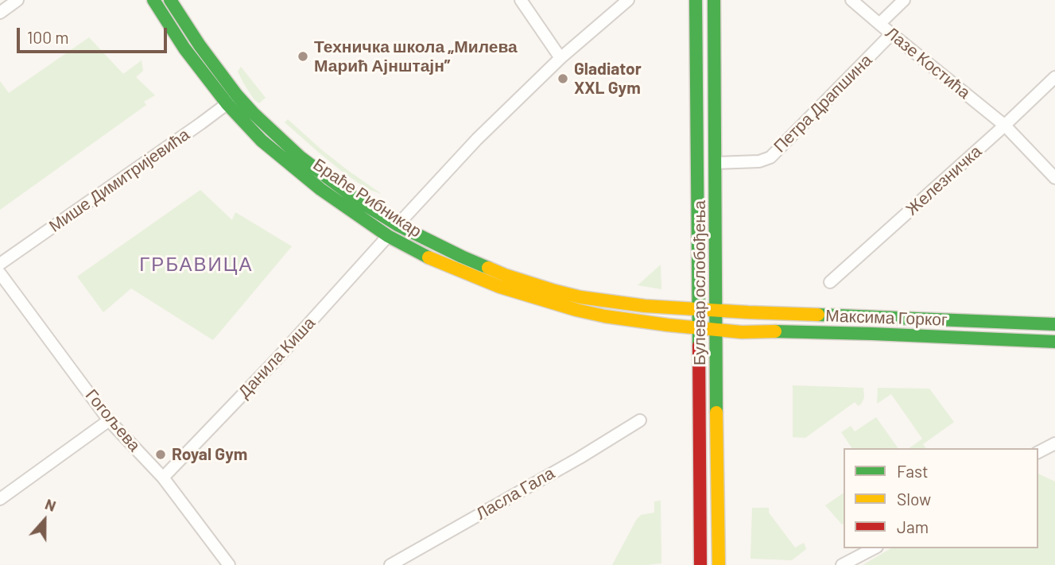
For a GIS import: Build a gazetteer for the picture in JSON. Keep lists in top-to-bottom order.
{
  "streets": {
    "street": [
      "Лазе Костића",
      "Петра Драпшина",
      "Мише Димитријевића",
      "Железничка",
      "Браће Рибникар",
      "Булевар ослобођења",
      "Максима Горког",
      "Данила Киша",
      "Гогољева",
      "Ласла Гала"
    ]
  },
  "crossings": [
    ["Лазе Костића", "Петра Драпшина"],
    ["Лазе Костића", "Железничка"],
    ["Петра Драпшина", "Булевар ослобођења"],
    ["Мише Димитријевића", "Браће Рибникар"],
    ["Браће Рибникар", "Булевар ослобођења"],
    ["Браће Рибникар", "Максима Горког"],
    ["Браће Рибникар", "Данила Киша"],
    ["Булевар ослобођења", "Максима Горког"],
    ["Данила Киша", "Гогољева"]
  ],
  "districts": ["ГРБАВИЦА"],
  "places": ["Техничка школа „Милева Марић Ајнштајн”", "Gladiator XXL Gym", "Royal Gym"],
  "legend": ["Fast", "Slow", "Jam"],
  "scale_bar": "100 m",
  "north": "top"
}
